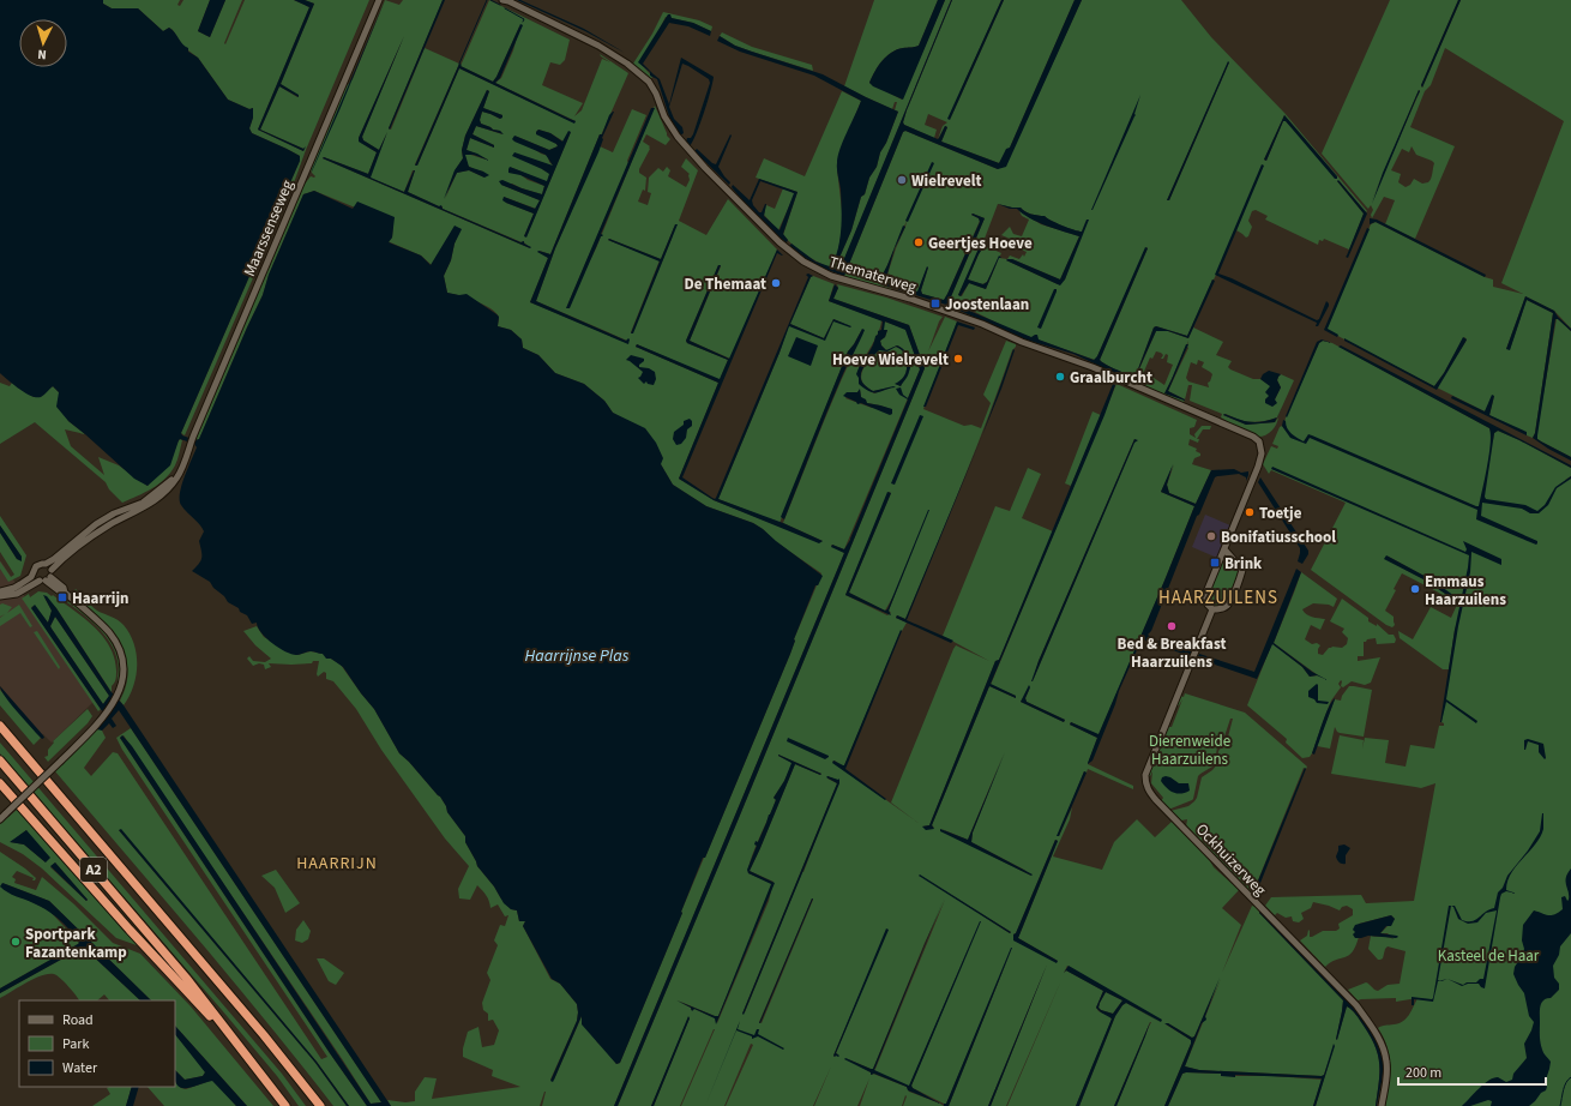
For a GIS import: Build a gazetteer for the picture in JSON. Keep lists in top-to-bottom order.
{
  "streets": {
    "highway": ["A2"],
    "street": ["Maarssenseweg", "Thematerweg", "Ockhuizerweg"]
  },
  "districts": ["HAARZUILENS", "HAARRIJN"],
  "water": ["Haarrijnse Plas"],
  "parks": ["Dierenweide Haarzuilens", "Kasteel de Haar"],
  "places": {
    "other": [
      "Wielrevelt",
      "Geertjes Hoeve",
      "De Themaat",
      "Hoeve Wielrevelt",
      "Graalburcht",
      "Toetje",
      "Bonifatiusschool",
      "Emmaus Haarzuilens",
      "Bed & Breakfast Haarzuilens",
      "Sportpark Fazantenkamp"
    ],
    "transit": ["Joostenlaan", "Brink", "Haarrijn"]
  },
  "legend": ["Road", "Park", "Water"],
  "scale_bar": "200 m",
  "north": "bottom"
}
